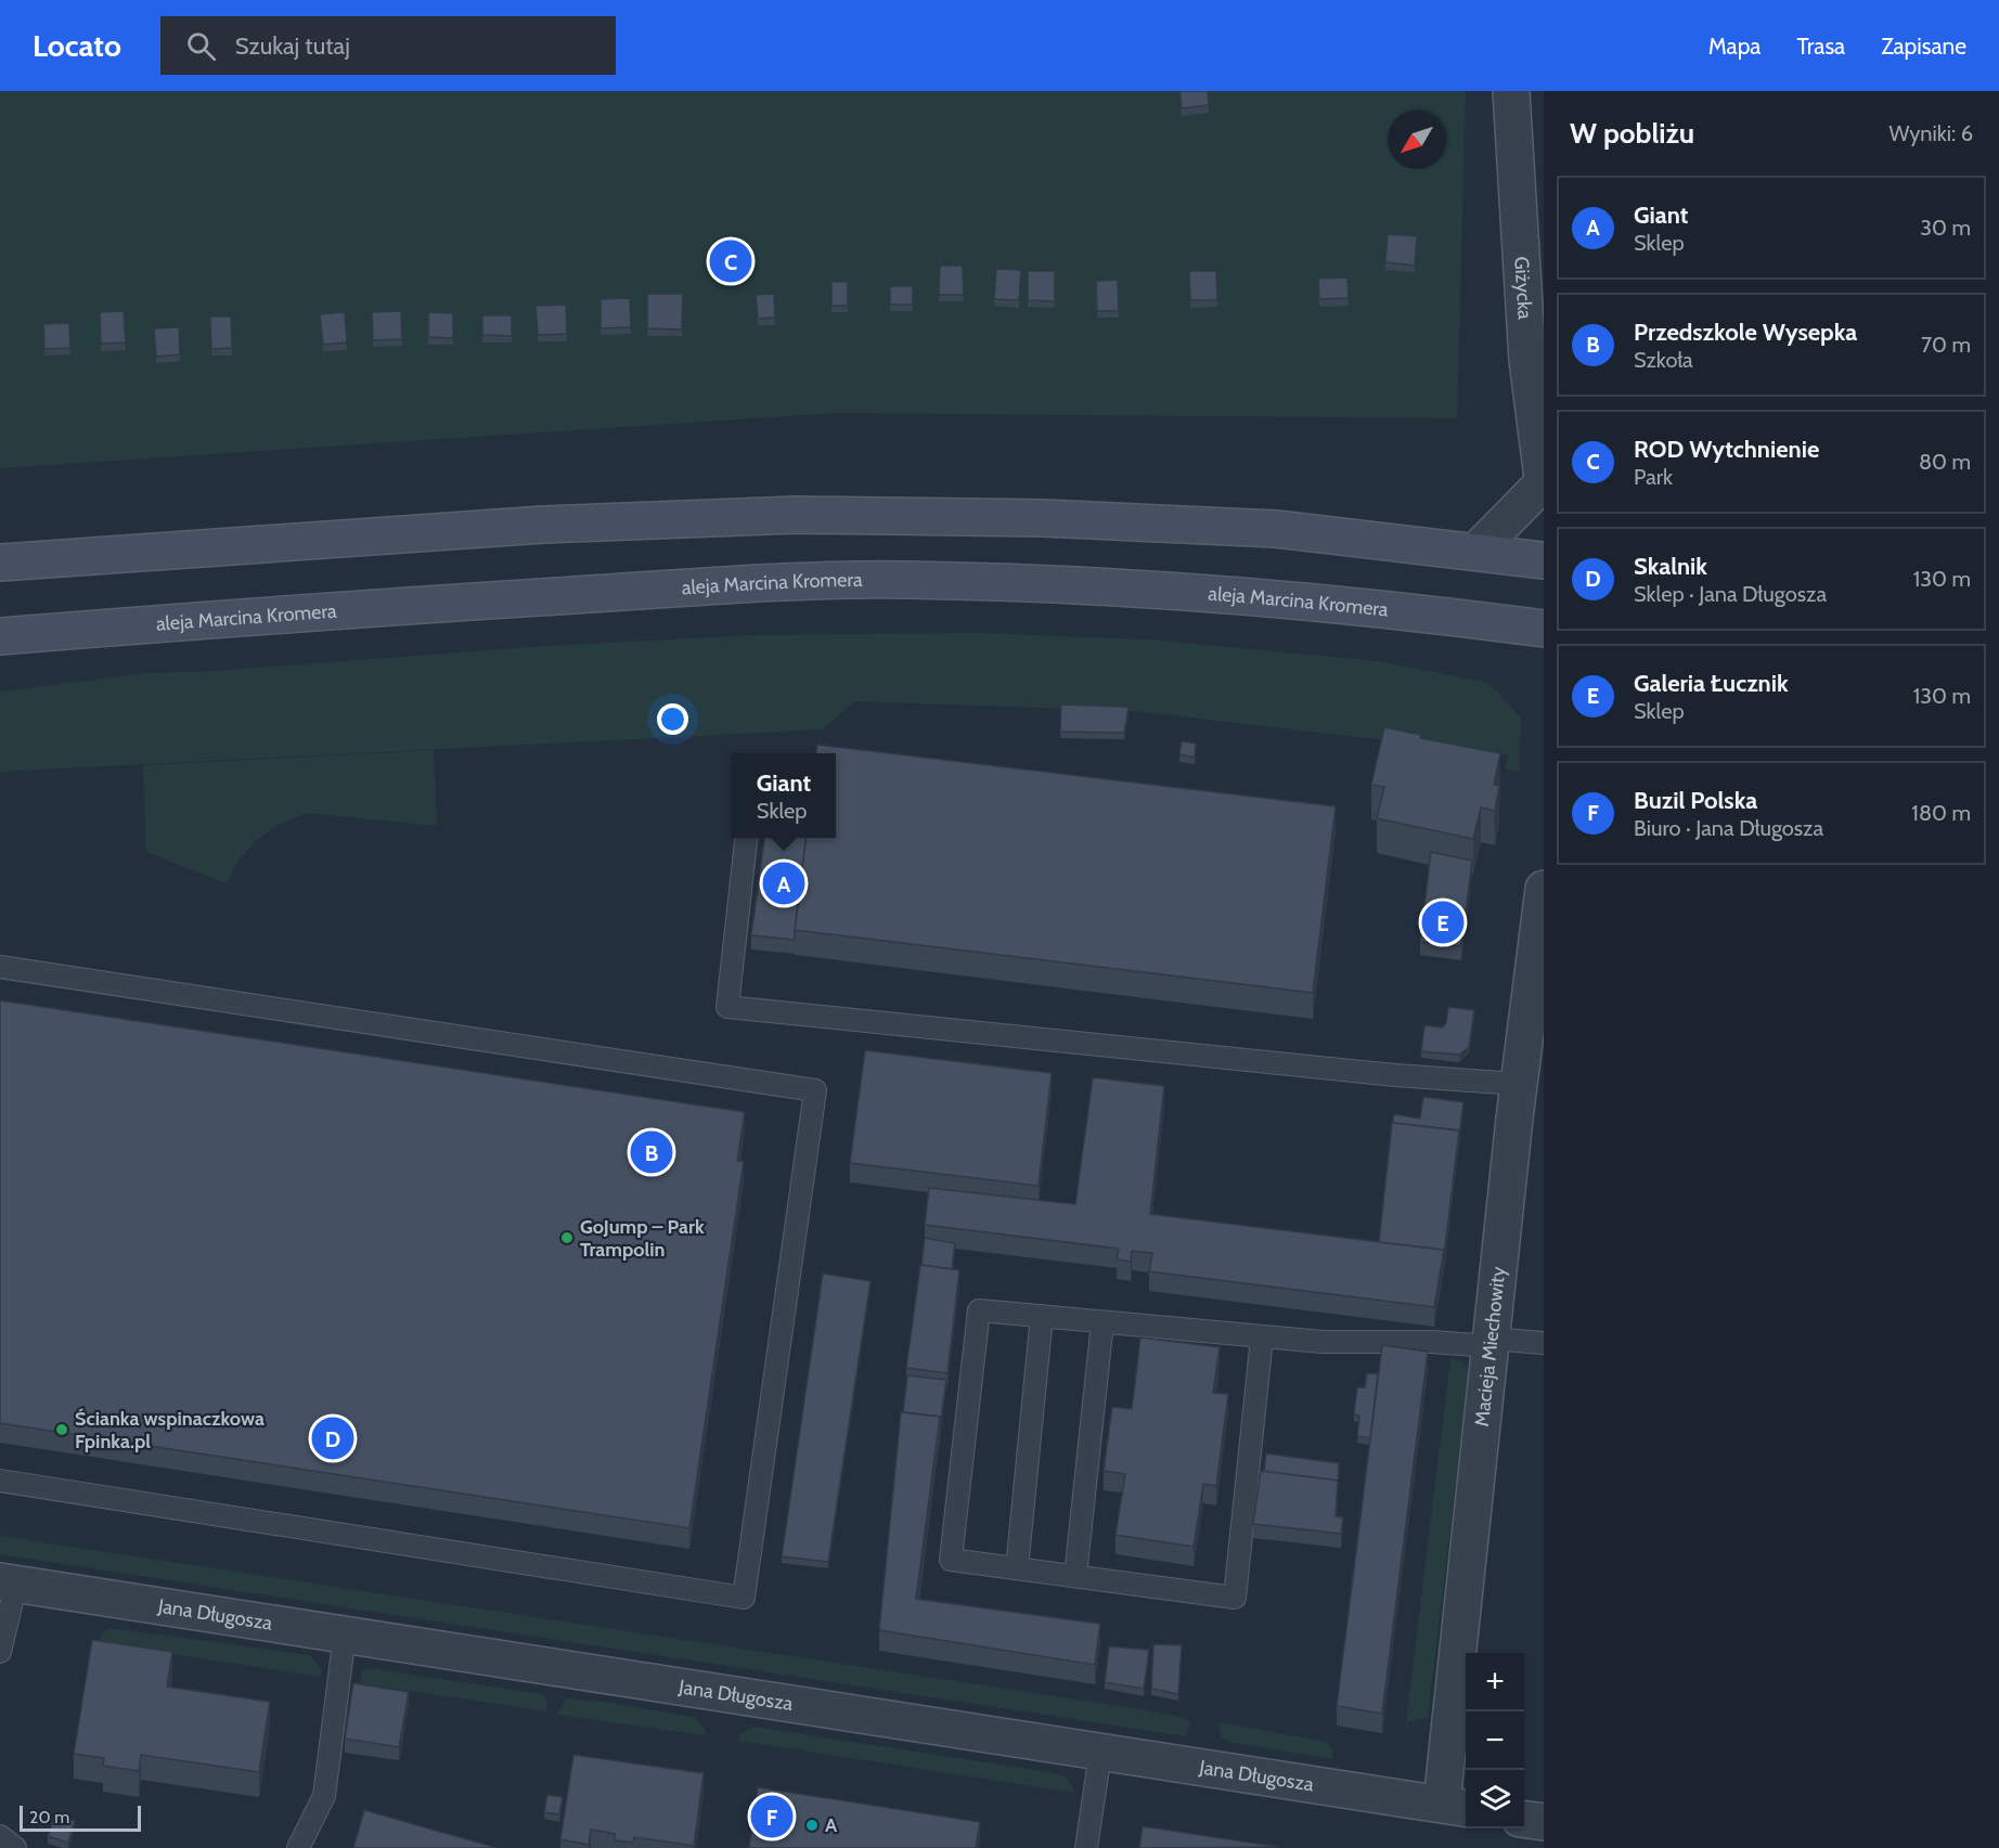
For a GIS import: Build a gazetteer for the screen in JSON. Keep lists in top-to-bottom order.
{
  "streets": {
    "main road": ["aleja Marcina Kromera"],
    "street": ["Giżycka", "Macieja Miechowity", "Jana Długosza"]
  },
  "crossings": [
    ["Macieja Miechowity", "Jana Długosza"]
  ],
  "places": ["GoJump – Park Trampolin", "Ścianka wspinaczkowa Fpinka.pl", "A"],
  "scale_bar": "20 m",
  "north": "bottom left",
  "page": {
    "header": "Locato",
    "search": "Szukaj tutaj",
    "nav": ["Mapa", "Trasa", "Zapisane"],
    "heading": ["W pobliżu", "Wyniki: 6"],
    "list": [
      {
        "mark": "A",
        "name": "Giant",
        "note": "Sklep",
        "value": "30 m"
      },
      {
        "mark": "B",
        "name": "Przedszkole Wysepka",
        "note": "Szkoła",
        "value": "70 m"
      },
      {
        "mark": "C",
        "name": "ROD Wytchnienie",
        "note": "Park",
        "value": "80 m"
      },
      {
        "mark": "D",
        "name": "Skalnik",
        "note": "Sklep · Jana Długosza",
        "value": "130 m"
      },
      {
        "mark": "E",
        "name": "Galeria Łucznik",
        "note": "Sklep",
        "value": "130 m"
      },
      {
        "mark": "F",
        "name": "Buzil Polska",
        "note": "Biuro · Jana Długosza",
        "value": "180 m"
      }
    ],
    "pins": [
      "C",
      "A",
      "E",
      "B",
      "D",
      "F"
    ],
    "popup": ["Giant", "Sklep"],
    "map_buttons": ["+", "−"],
    "scale": "20 m"
  }
}
